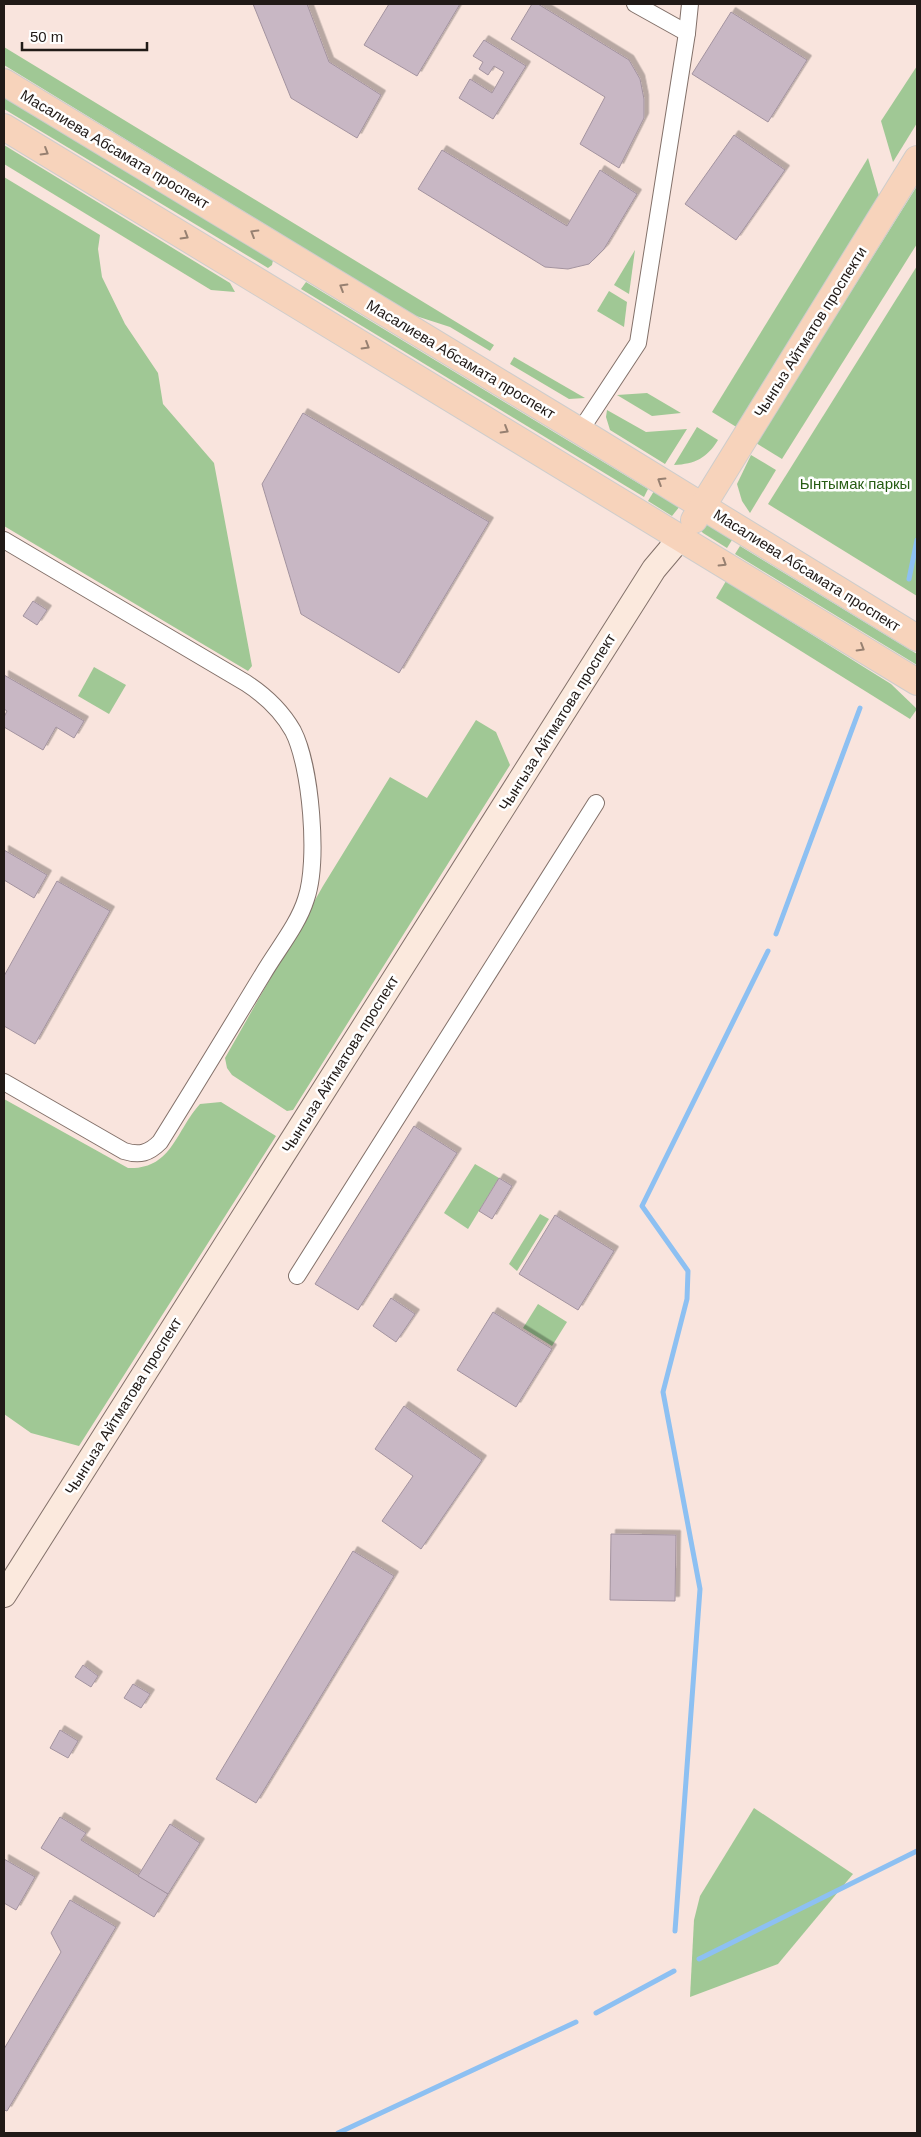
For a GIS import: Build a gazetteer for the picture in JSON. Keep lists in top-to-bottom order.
{
  "streets": {
    "main road": ["Масалиева Абсамата проспект", "Чынгыз Айтматов проспекти", "Чынгыза Айтматова проспект"]
  },
  "crossings": [
    ["Масалиева Абсамата проспект", "Чынгыз Айтматов проспекти"],
    ["Чынгыз Айтматов проспекти", "Чынгыза Айтматова проспект"]
  ],
  "parks": ["Ынтымак паркы"],
  "scale_bar": "50 m"
}
